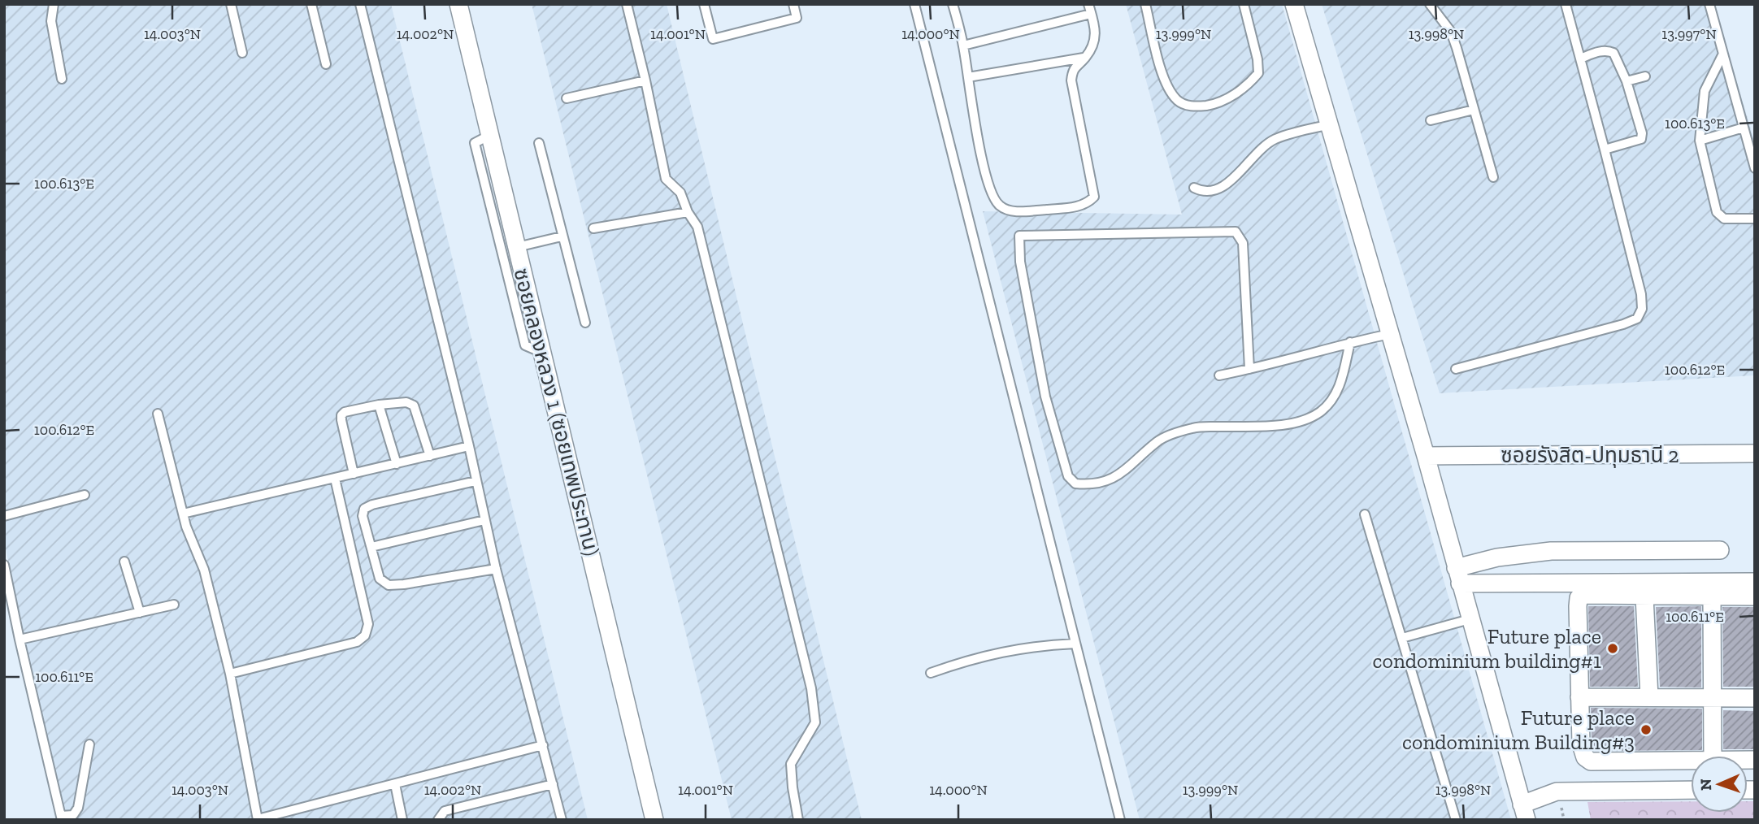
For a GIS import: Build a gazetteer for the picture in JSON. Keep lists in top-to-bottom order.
{
  "streets": {
    "street": ["ซอยคลองหลวง 1 (ซอยเทพประทาน)", "ซอยรังสิต-ปทุมธานี 2"]
  },
  "places": ["Future place condominium building#1", "Future place condominium Building#3"],
  "north": "left",
  "coordinates": [
    "14.003°N",
    "14.002°N",
    "14.001°N",
    "14.000°N",
    "13.999°N",
    "13.998°N",
    "13.997°N",
    "100.613°E",
    "100.612°E",
    "100.611°E"
  ]
}
